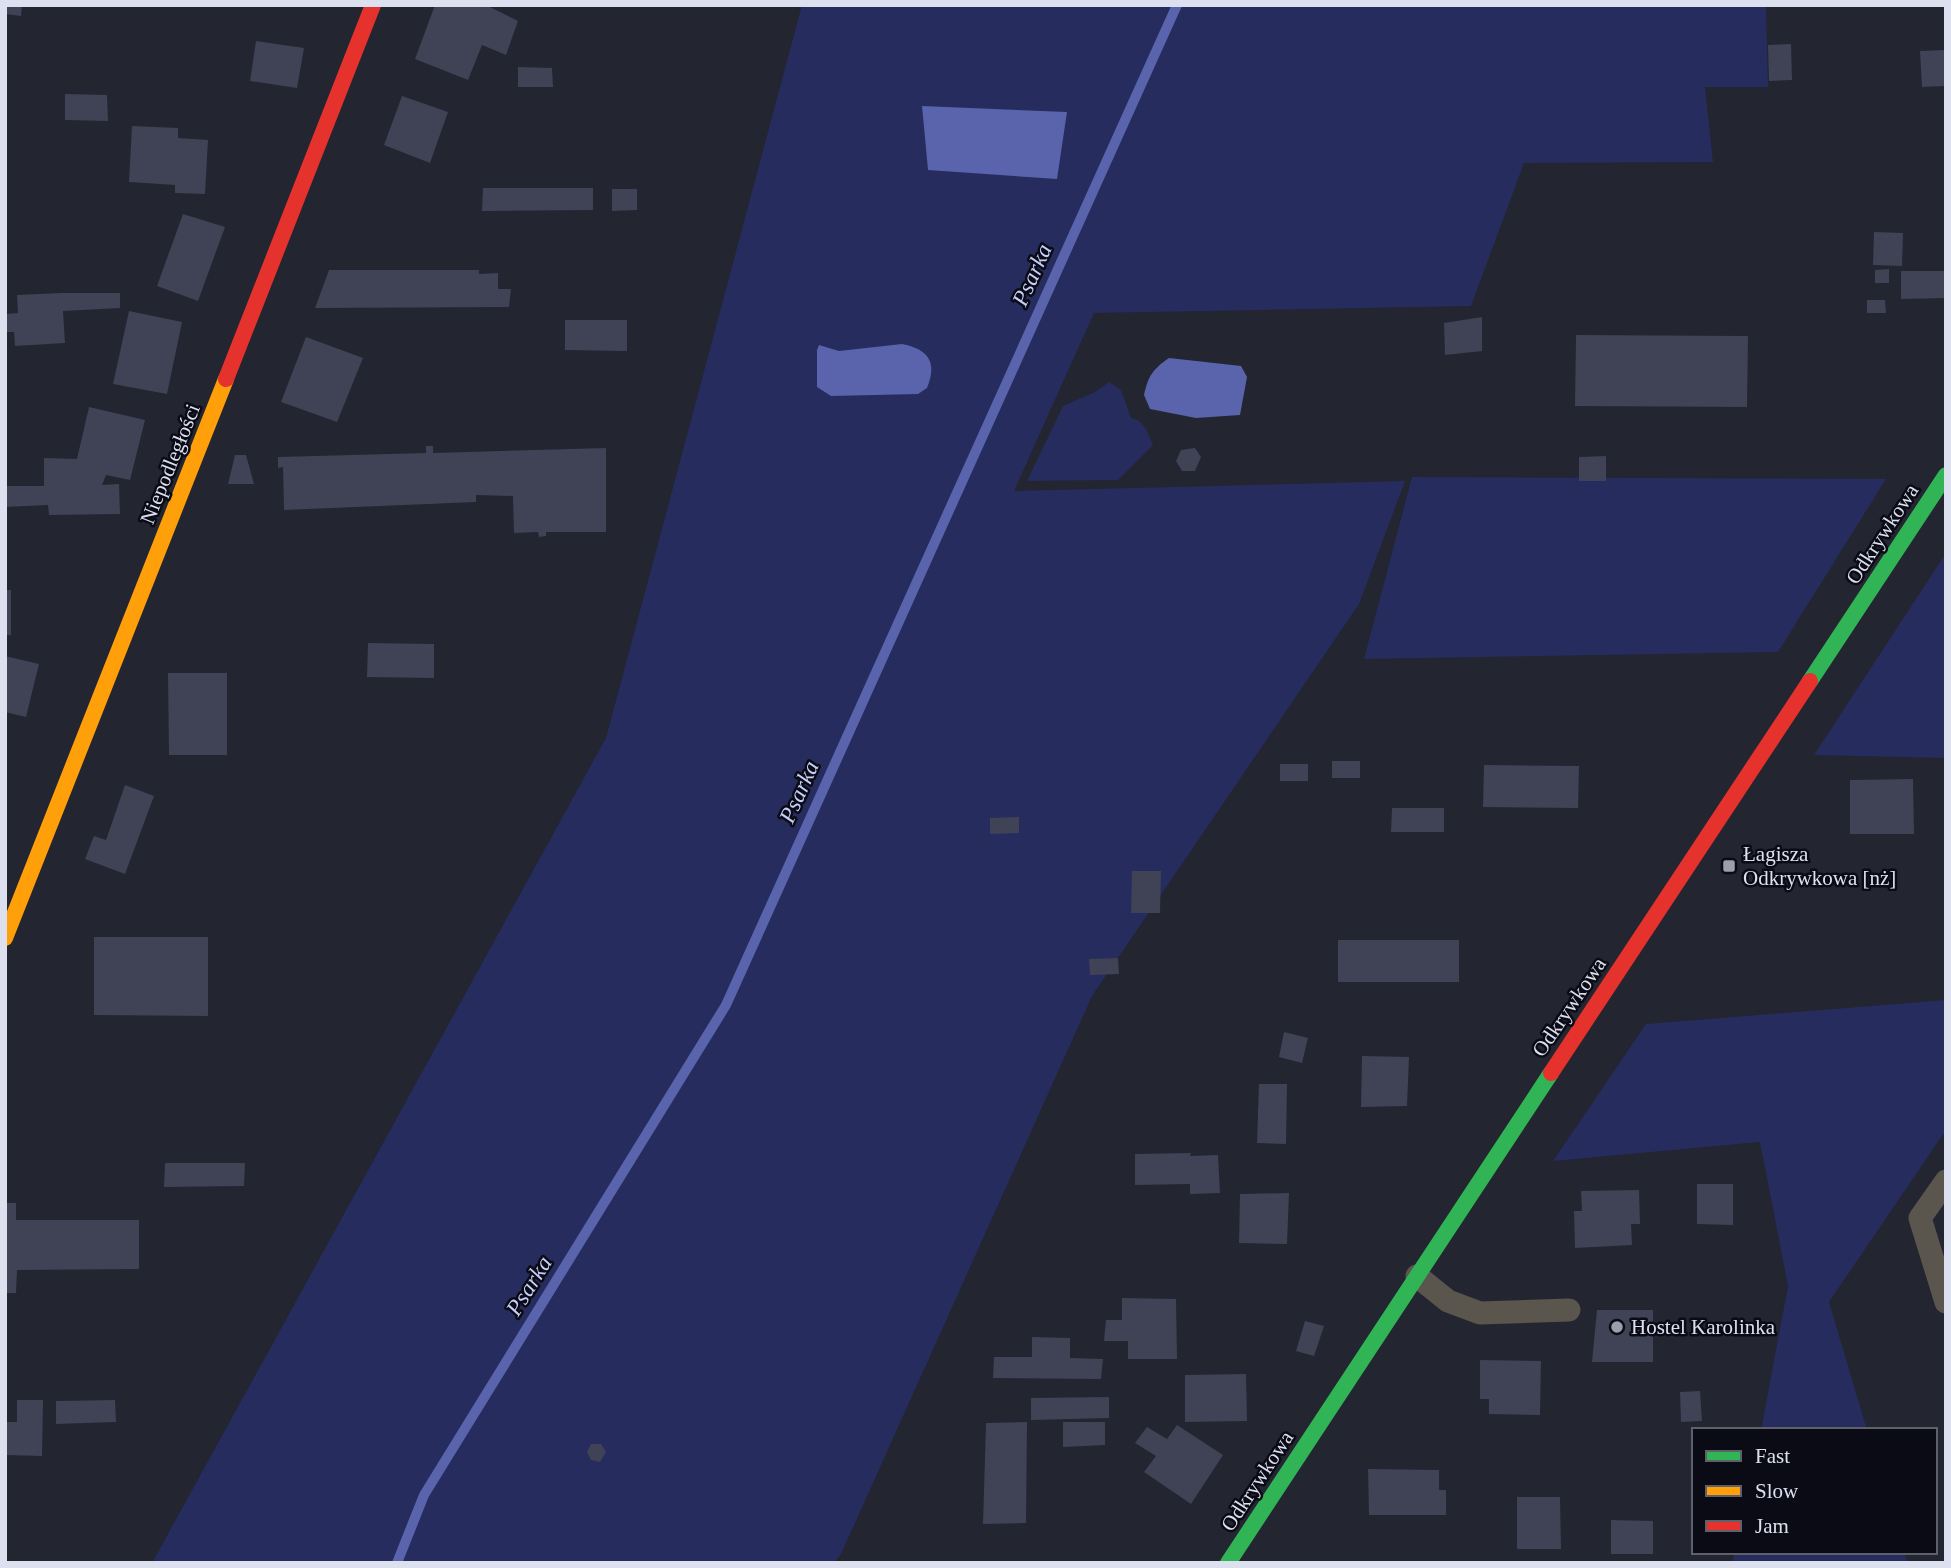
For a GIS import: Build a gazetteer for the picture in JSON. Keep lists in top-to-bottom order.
{
  "streets": {
    "street": ["Niepodległości", "Odkrywkowa"]
  },
  "water": ["Psarka"],
  "places": {
    "transit": ["Łagisza Odkrywkowa [nż]"],
    "other": ["Hostel Karolinka"]
  },
  "legend": ["Fast", "Slow", "Jam"]
}
